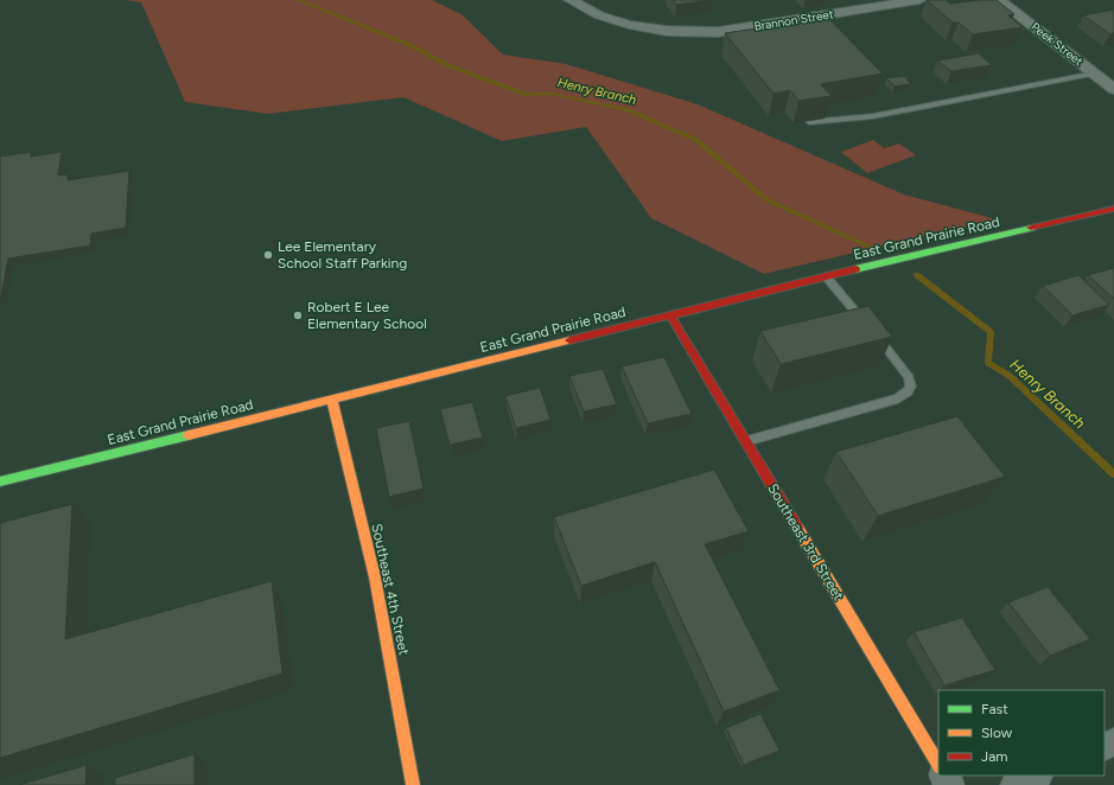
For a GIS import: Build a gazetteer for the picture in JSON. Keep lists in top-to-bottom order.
{
  "streets": {
    "street": [
      "Brannon Street",
      "Peek Street",
      "East Grand Prairie Road",
      "Southeast 3rd Street",
      "Southeast 4th Street"
    ]
  },
  "crossings": [
    ["East Grand Prairie Road", "Southeast 3rd Street"],
    ["East Grand Prairie Road", "Southeast 4th Street"]
  ],
  "water": ["Henry Branch"],
  "places": ["Lee Elementary School Staff Parking", "Robert E Lee Elementary School"],
  "legend": ["Fast", "Slow", "Jam"]
}
